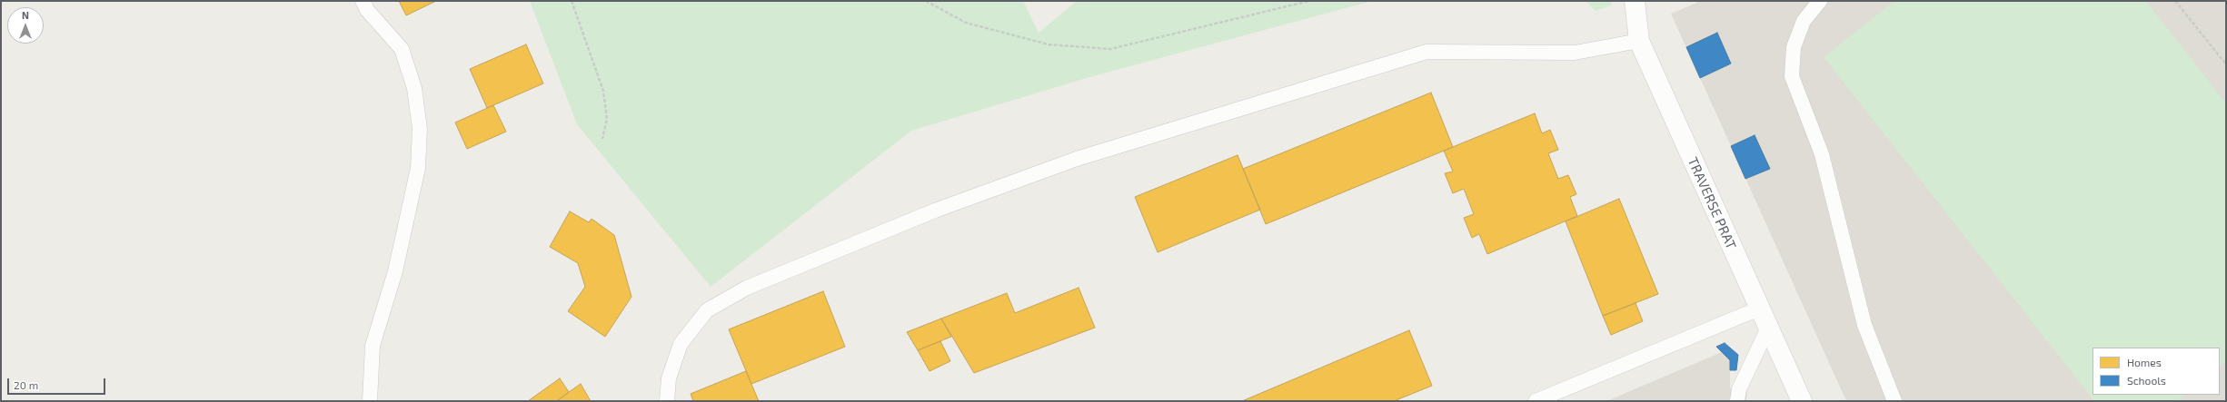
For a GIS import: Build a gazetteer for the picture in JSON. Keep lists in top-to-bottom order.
{
  "streets": {
    "street": ["TRAVERSE PRAT"]
  },
  "legend": ["Homes", "Schools"],
  "scale_bar": "20 m",
  "north": "top"
}
